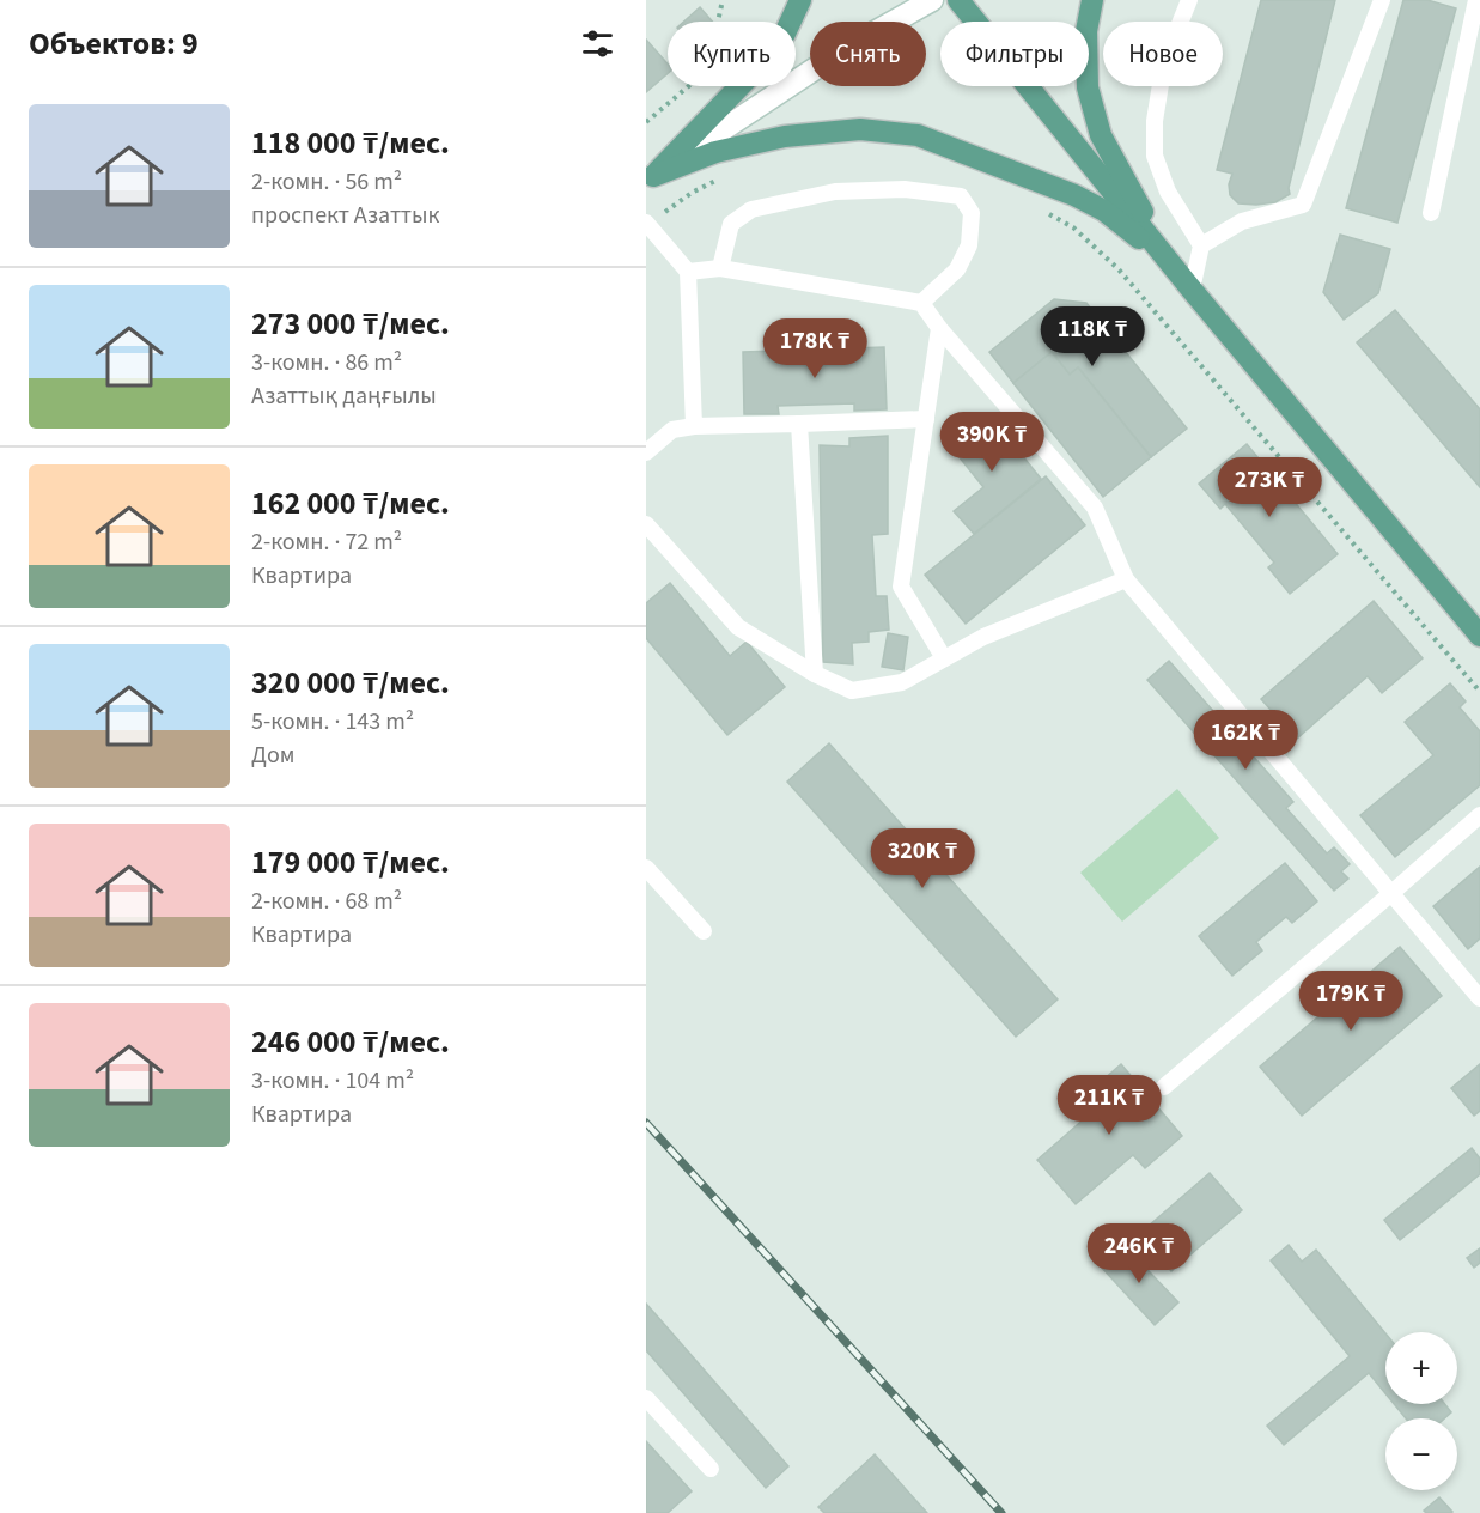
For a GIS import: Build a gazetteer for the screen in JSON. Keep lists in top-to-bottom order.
{
  "page": {
    "heading": "Объектов: 9",
    "chip": [
      "Купить",
      "Снять",
      "Фильтры",
      "Новое"
    ],
    "list": [
      {
        "name": "118 000 ₸/мес.",
        "note": "2-комн. · 56 m² · проспект Азаттык"
      },
      {
        "name": "273 000 ₸/мес.",
        "note": "3-комн. · 86 m² · Азаттық даңғылы"
      },
      {
        "name": "162 000 ₸/мес.",
        "note": "2-комн. · 72 m² · Квартира"
      },
      {
        "name": "320 000 ₸/мес.",
        "note": "5-комн. · 143 m² · Дом"
      },
      {
        "name": "179 000 ₸/мес.",
        "note": "2-комн. · 68 m² · Квартира"
      },
      {
        "name": "246 000 ₸/мес.",
        "note": "3-комн. · 104 m² · Квартира"
      }
    ],
    "price": [
      "118K ₸",
      "178K ₸",
      "390K ₸",
      "273K ₸",
      "162K ₸",
      "320K ₸",
      "179K ₸",
      "211K ₸",
      "246K ₸"
    ],
    "map_buttons": ["+", "−"]
  }
}
